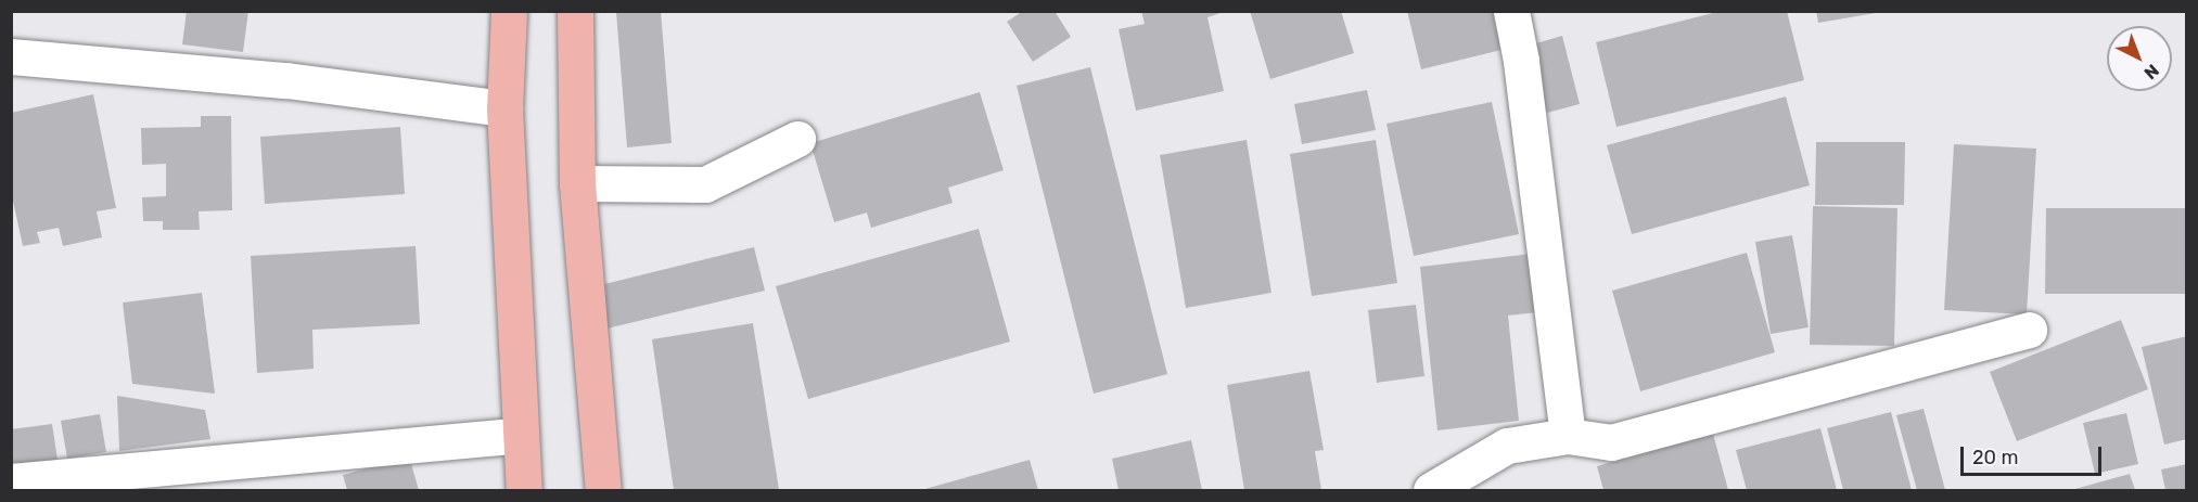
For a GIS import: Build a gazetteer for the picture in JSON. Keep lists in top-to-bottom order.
{
  "scale_bar": "20 m",
  "north": "bottom right"
}
